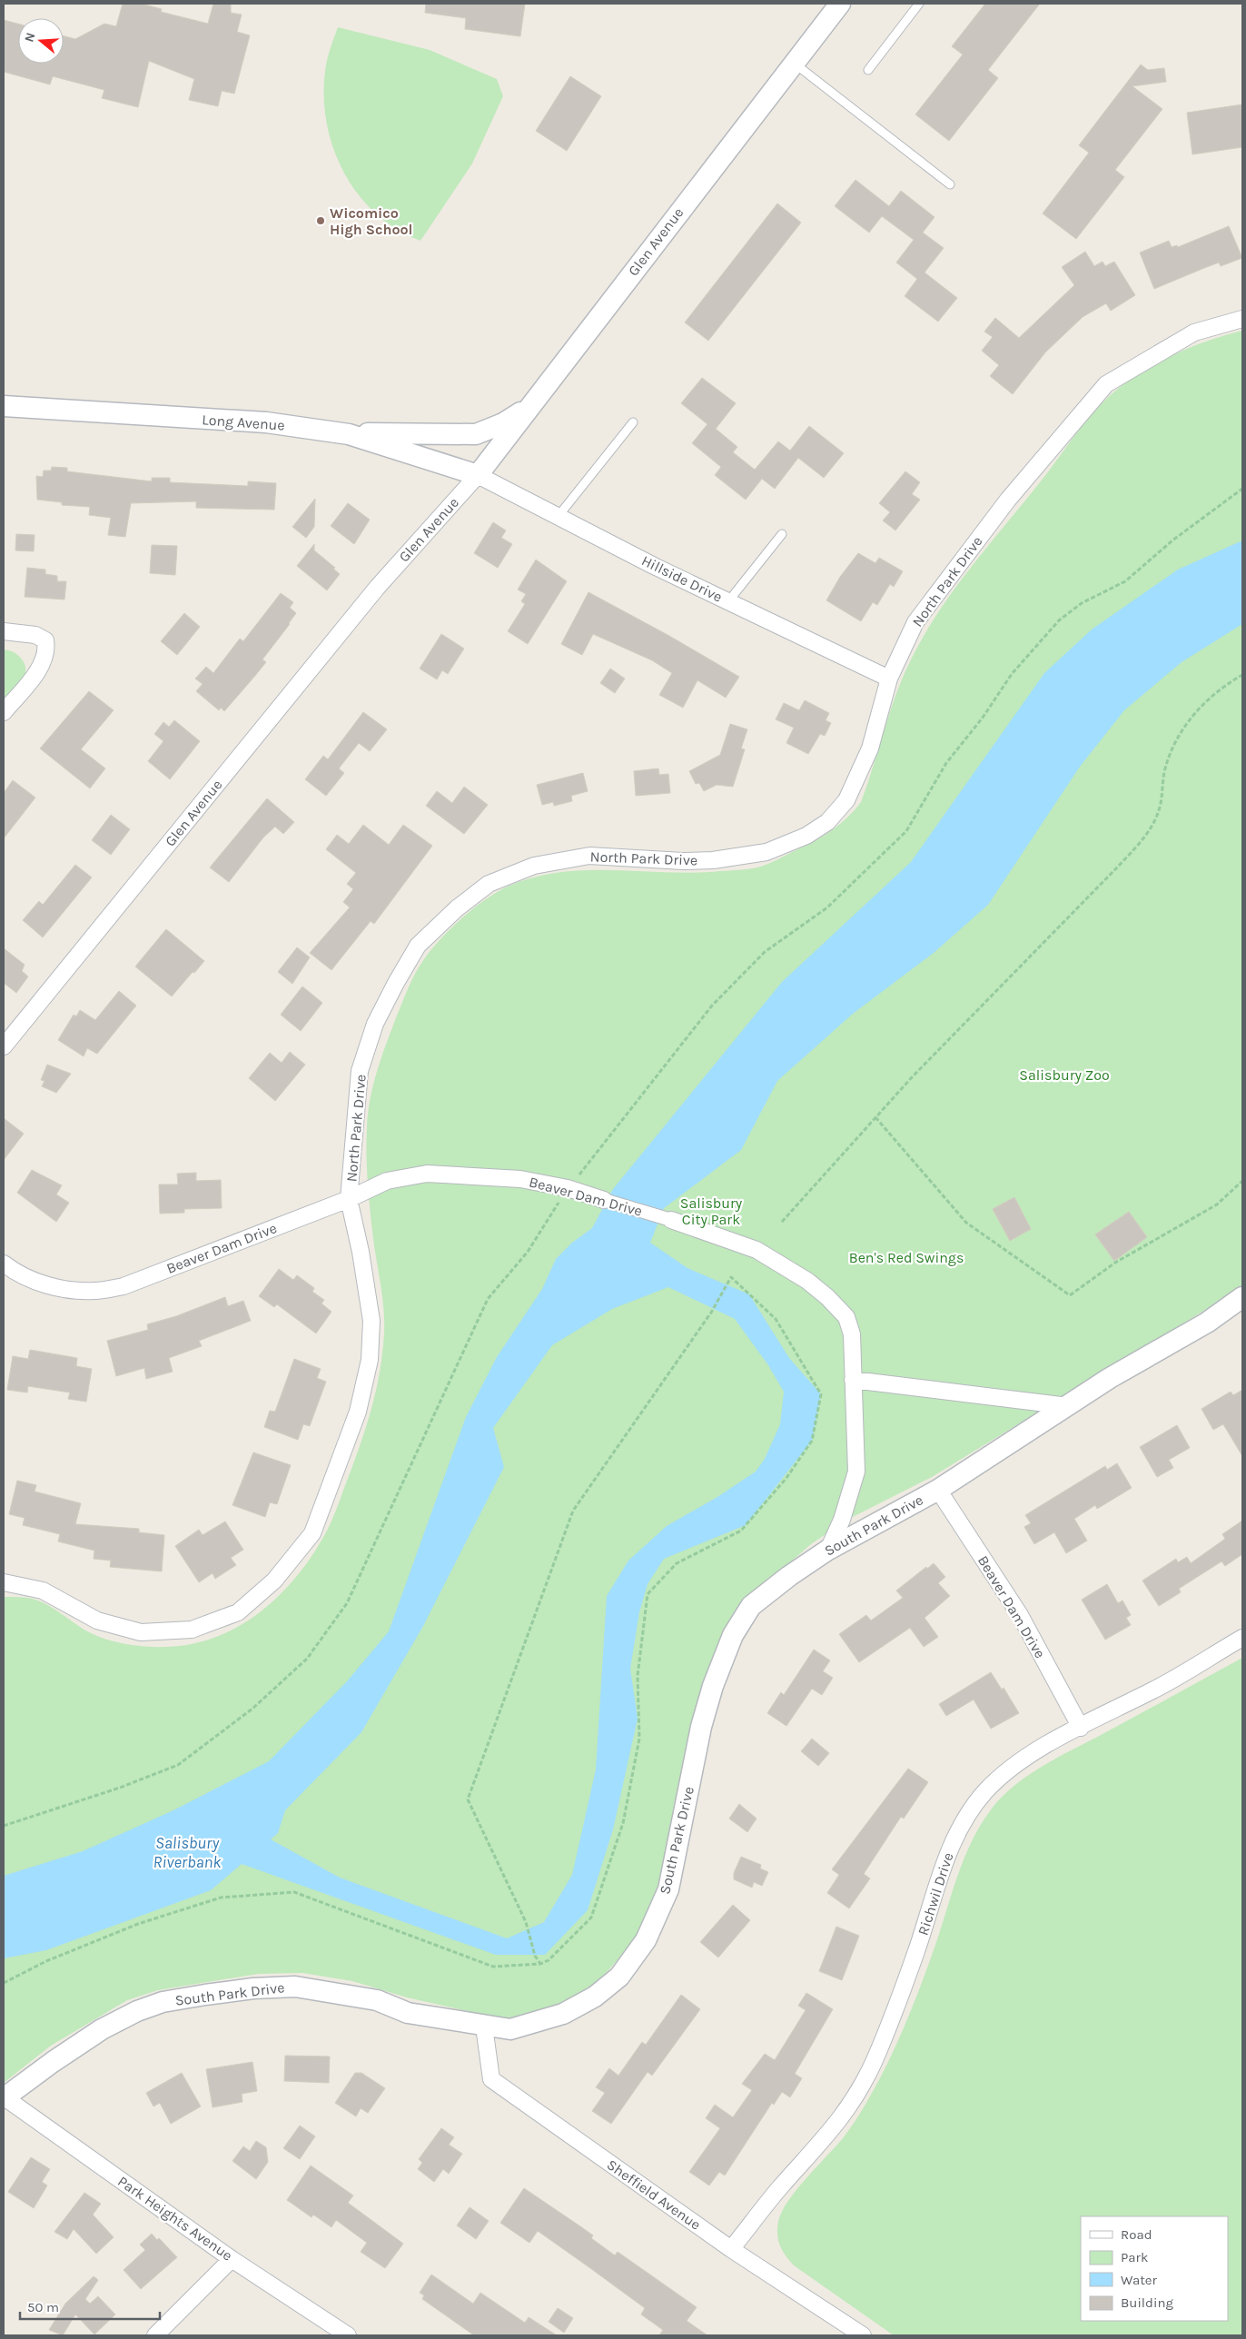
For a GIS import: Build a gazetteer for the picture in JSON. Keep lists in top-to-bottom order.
{
  "streets": {
    "street": [
      "Glen Avenue",
      "Long Avenue",
      "Hillside Drive",
      "North Park Drive",
      "Beaver Dam Drive",
      "South Park Drive",
      "Richwil Drive",
      "Sheffield Avenue",
      "Park Heights Avenue"
    ]
  },
  "crossings": [
    ["Glen Avenue", "Long Avenue"],
    ["Glen Avenue", "Hillside Drive"],
    ["Long Avenue", "Hillside Drive"],
    ["Hillside Drive", "North Park Drive"],
    ["North Park Drive", "Beaver Dam Drive"],
    ["Beaver Dam Drive", "South Park Drive"],
    ["Beaver Dam Drive", "Richwil Drive"],
    ["South Park Drive", "Sheffield Avenue"],
    ["South Park Drive", "Park Heights Avenue"],
    ["Richwil Drive", "Sheffield Avenue"]
  ],
  "water": ["Salisbury Riverbank"],
  "parks": ["Salisbury Zoo", "Salisbury City Park", "Ben's Red Swings"],
  "places": ["Wicomico High School"],
  "legend": [
    "Road",
    "Park",
    "Water",
    "Building"
  ],
  "scale_bar": "50 m",
  "north": "left"
}
